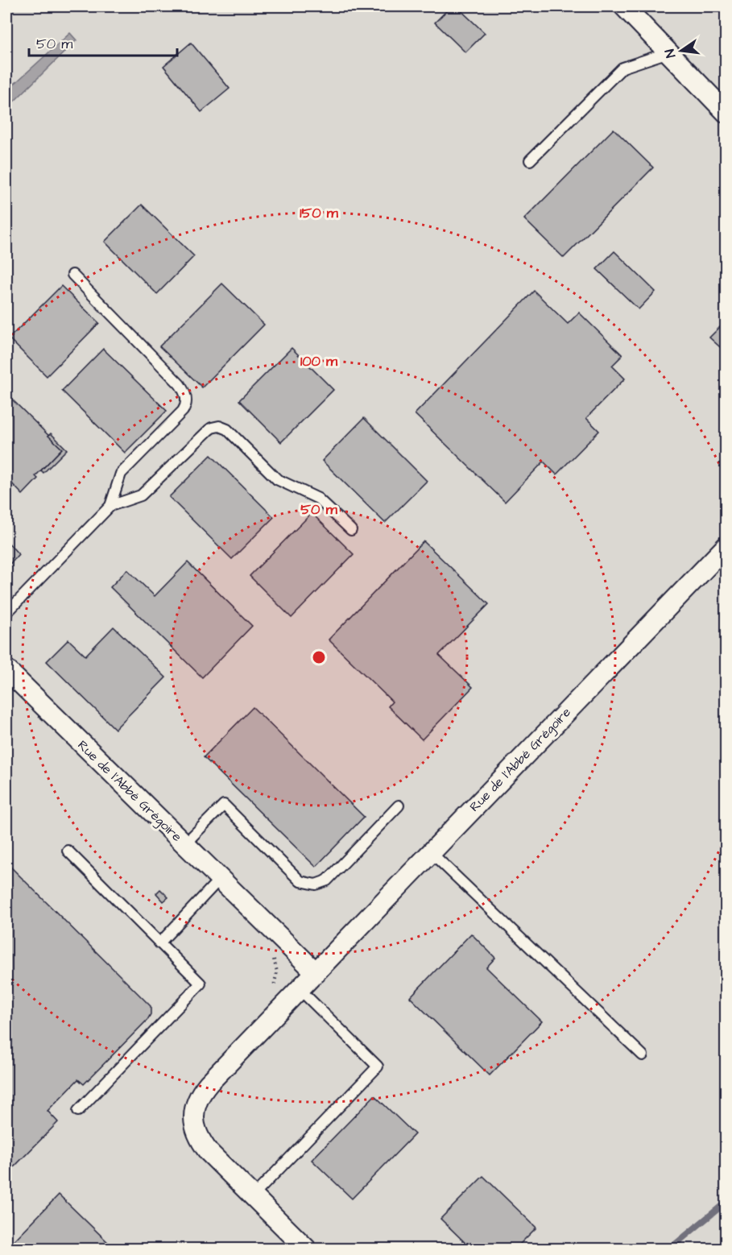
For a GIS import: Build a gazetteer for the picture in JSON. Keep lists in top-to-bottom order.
{
  "streets": {
    "street": ["Rue de l'Abbé Grégoire"]
  },
  "scale_bar": "50 m",
  "north": "left",
  "rings": ["150 m", "100 m", "50 m"]
}
